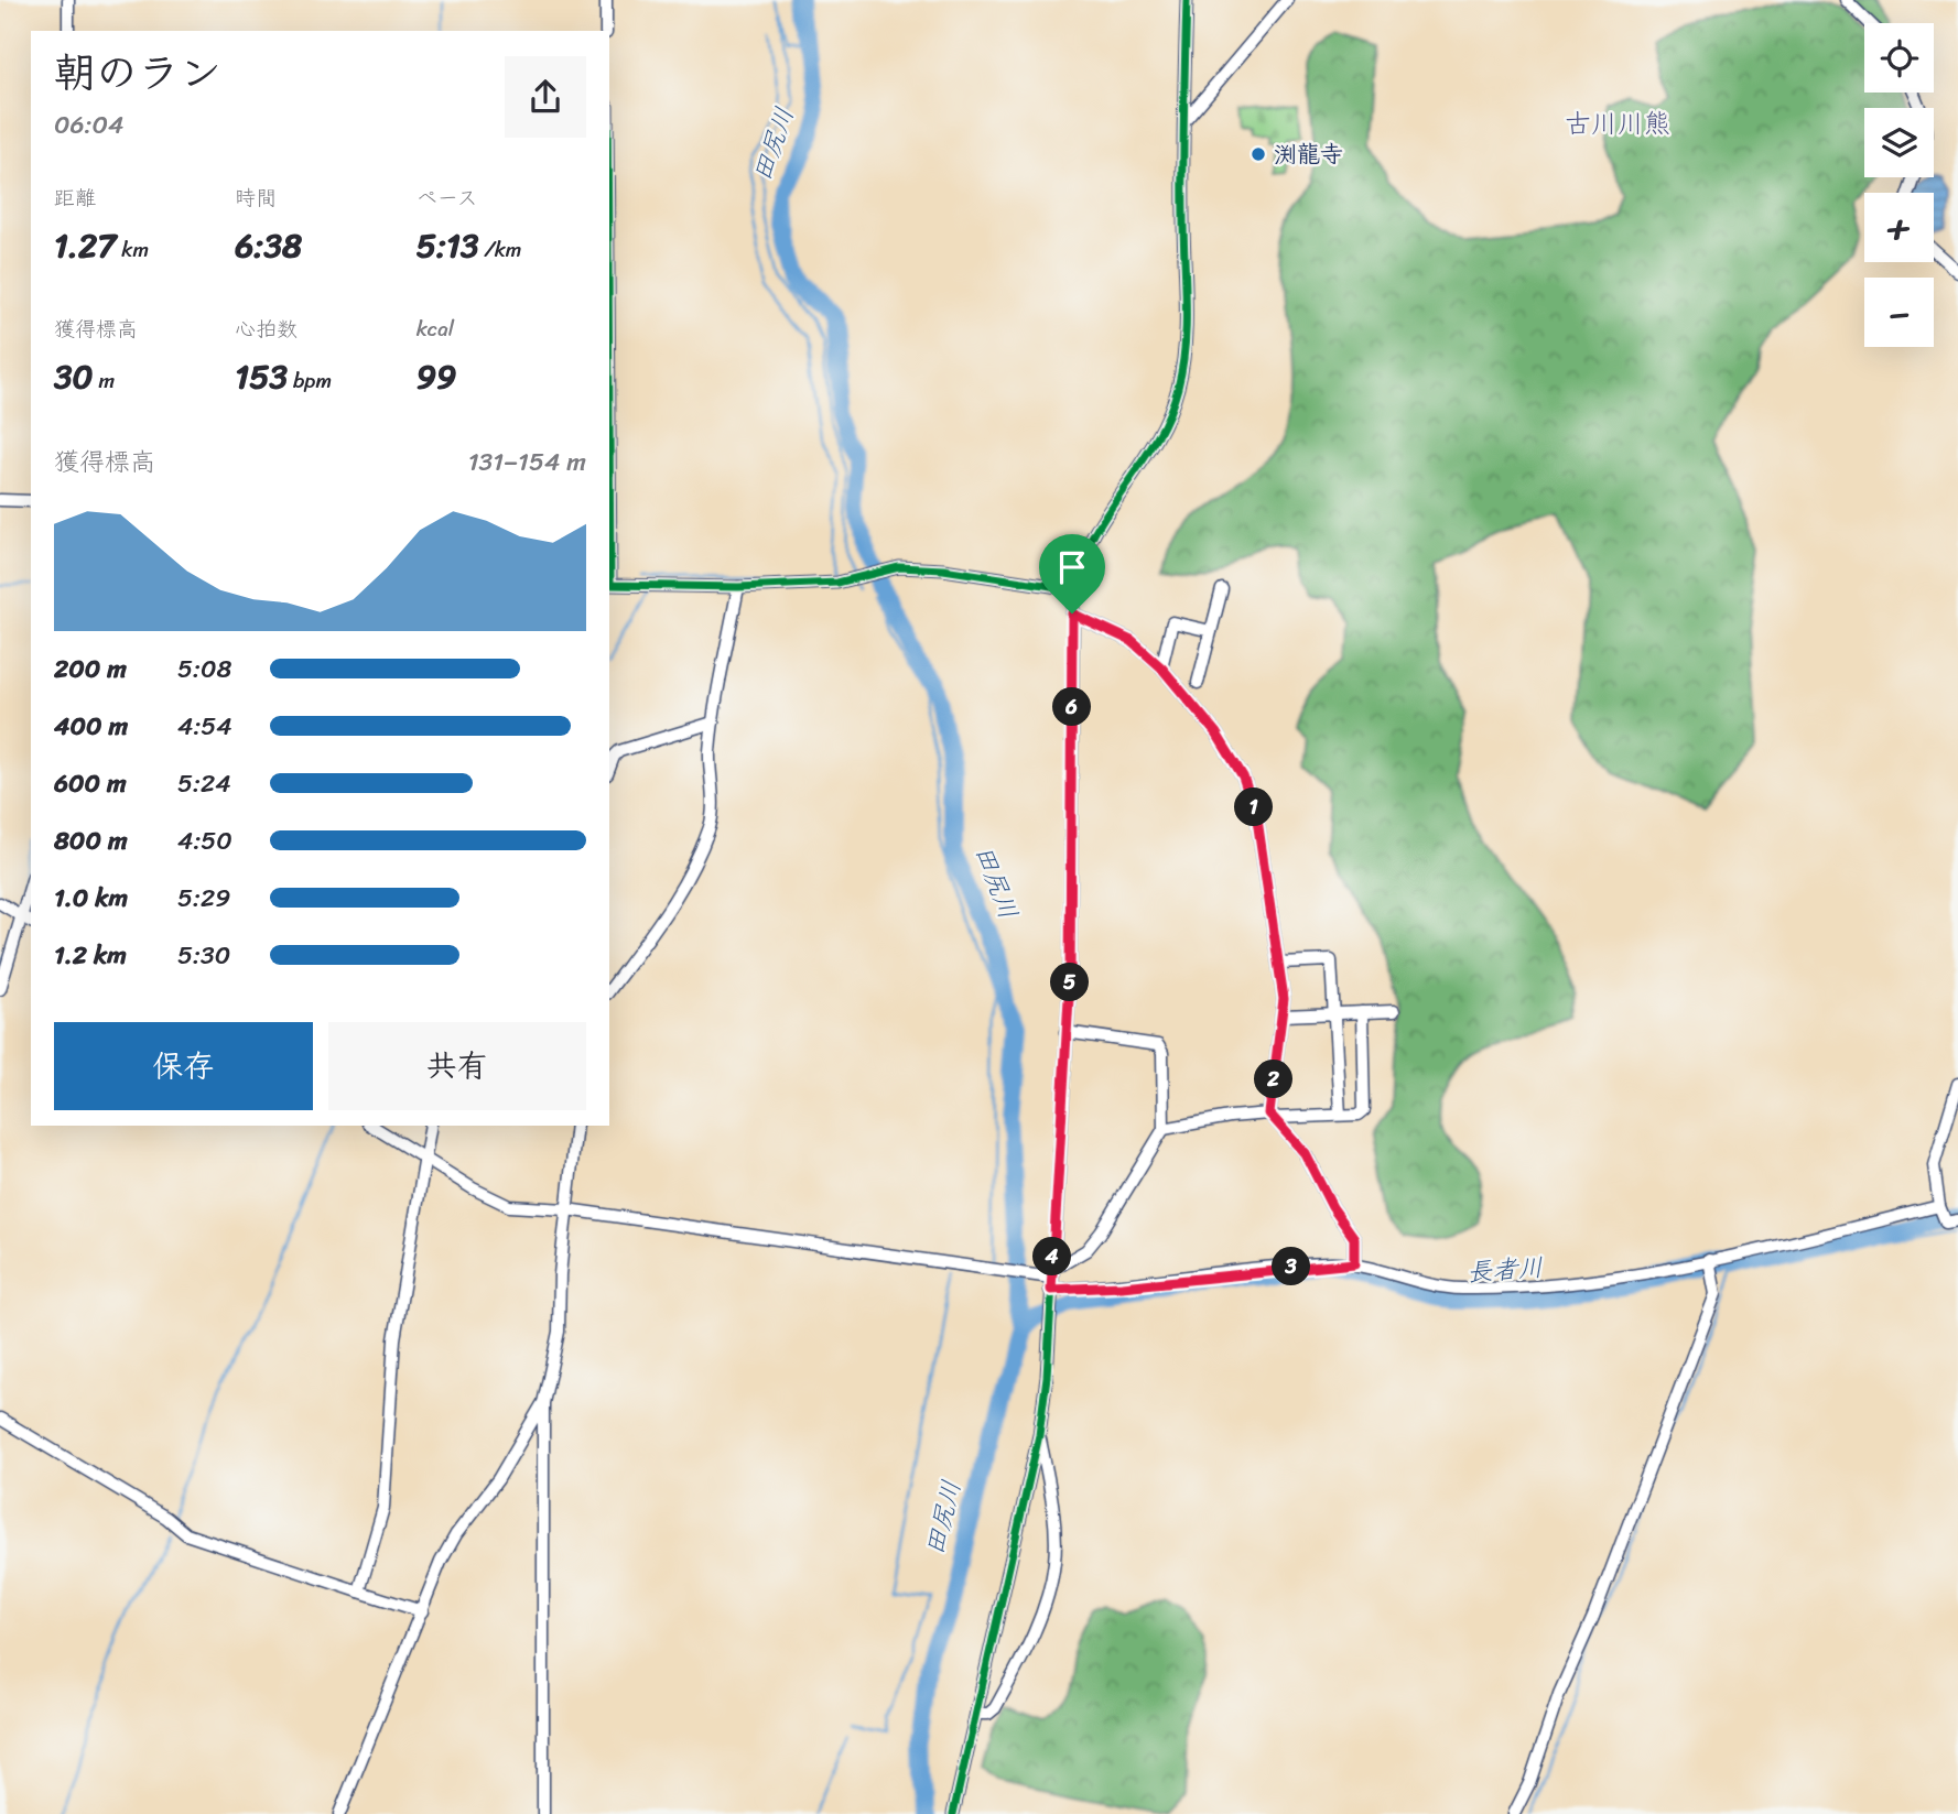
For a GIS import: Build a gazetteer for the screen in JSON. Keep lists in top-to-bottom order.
{
  "districts": ["古川川熊"],
  "water": ["田尻川", "長者川"],
  "places": ["渕龍寺"],
  "page": {
    "map_buttons": ["+", "−"],
    "heading": ["朝のラン", "06:04"],
    "stats": [
      ["距離", "1.27 km"],
      ["時間", "6:38"],
      ["ペース", "5:13 /km"],
      ["獲得標高", "30 m"],
      ["心拍数", "153 bpm"],
      ["kcal", "99"]
    ],
    "chart": ["獲得標高", "131–154 m"],
    "list": [
      {
        "name": "200 m",
        "note": "5:08"
      },
      {
        "name": "400 m",
        "note": "4:54"
      },
      {
        "name": "600 m",
        "note": "5:24"
      },
      {
        "name": "800 m",
        "note": "4:50"
      },
      {
        "name": "1.0 km",
        "note": "5:29"
      },
      {
        "name": "1.2 km",
        "note": "5:30"
      }
    ],
    "pins": [
      "6",
      "1",
      "5",
      "2",
      "4",
      "3"
    ],
    "buttons": ["保存", "共有"]
  }
}
